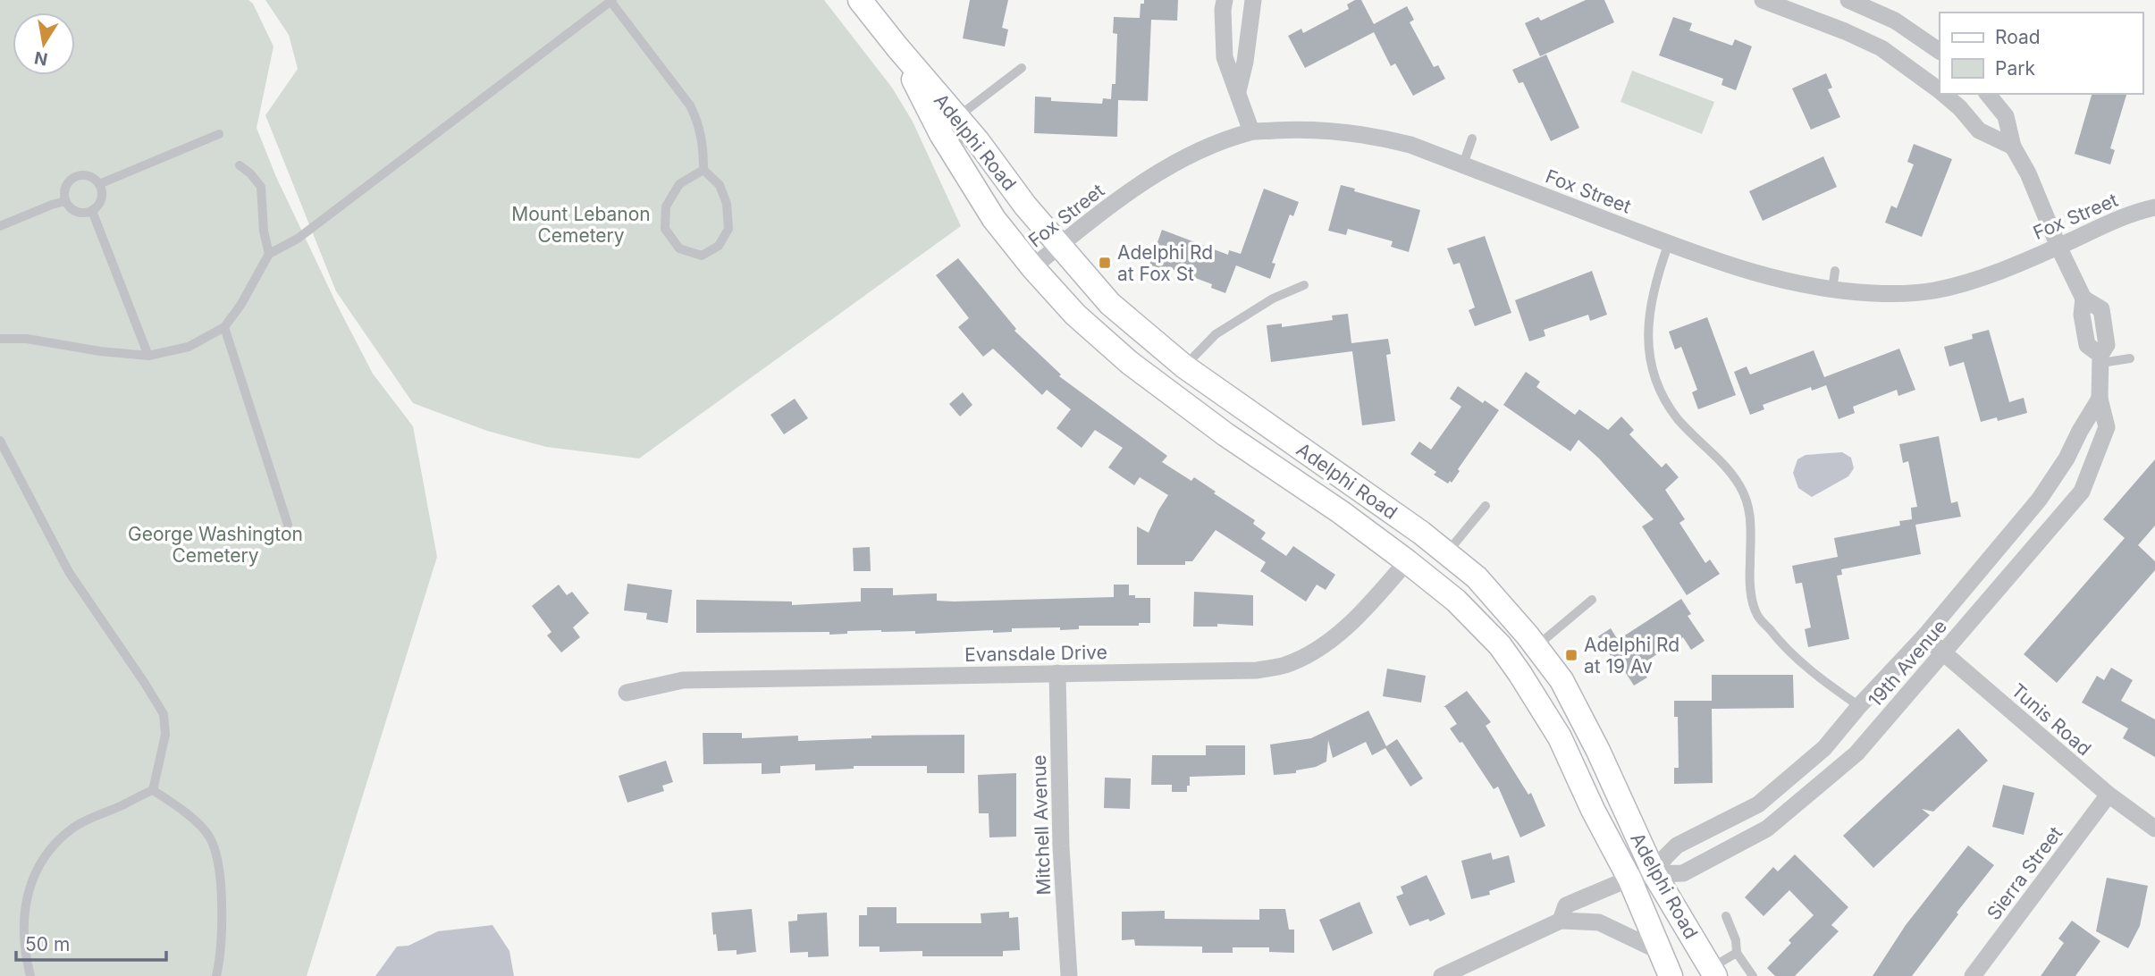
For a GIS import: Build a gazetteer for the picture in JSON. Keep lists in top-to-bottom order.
{
  "streets": {
    "main road": ["Adelphi Road"],
    "street": [
      "Fox Street",
      "Evansdale Drive",
      "19th Avenue",
      "Tunis Road",
      "Mitchell Avenue",
      "Sierra Street"
    ]
  },
  "crossings": [
    ["Adelphi Road", "Fox Street"],
    ["Adelphi Road", "Evansdale Drive"],
    ["Adelphi Road", "19th Avenue"],
    ["Evansdale Drive", "Mitchell Avenue"],
    ["19th Avenue", "Tunis Road"],
    ["Tunis Road", "Sierra Street"]
  ],
  "parks": ["Mount Lebanon Cemetery", "George Washington Cemetery"],
  "places": {
    "transit": ["Adelphi Rd at Fox St", "Adelphi Rd at 19 Av"]
  },
  "legend": ["Road", "Park"],
  "scale_bar": "50 m",
  "north": "bottom"
}
